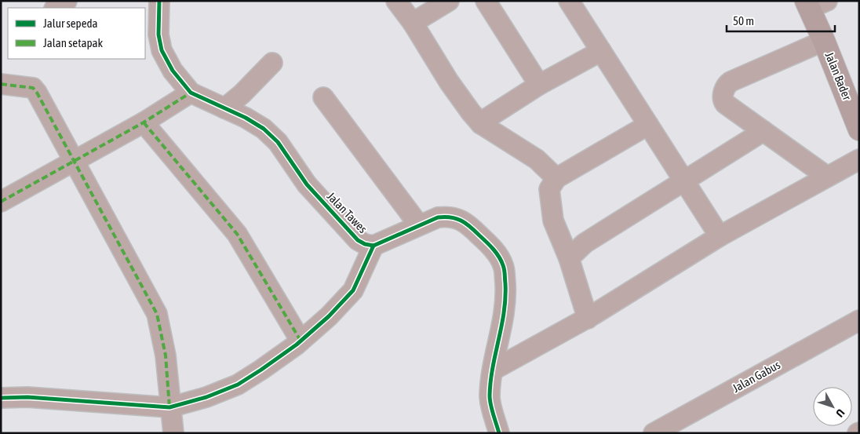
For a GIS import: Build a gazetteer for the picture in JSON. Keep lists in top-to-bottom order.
{
  "streets": {
    "main road": ["Jalan Bader"],
    "street": ["Jalan Tawes", "Jalan Gabus"]
  },
  "legend": ["Jalur sepeda", "Jalan setapak"],
  "scale_bar": "50 m",
  "north": "bottom right"
}
